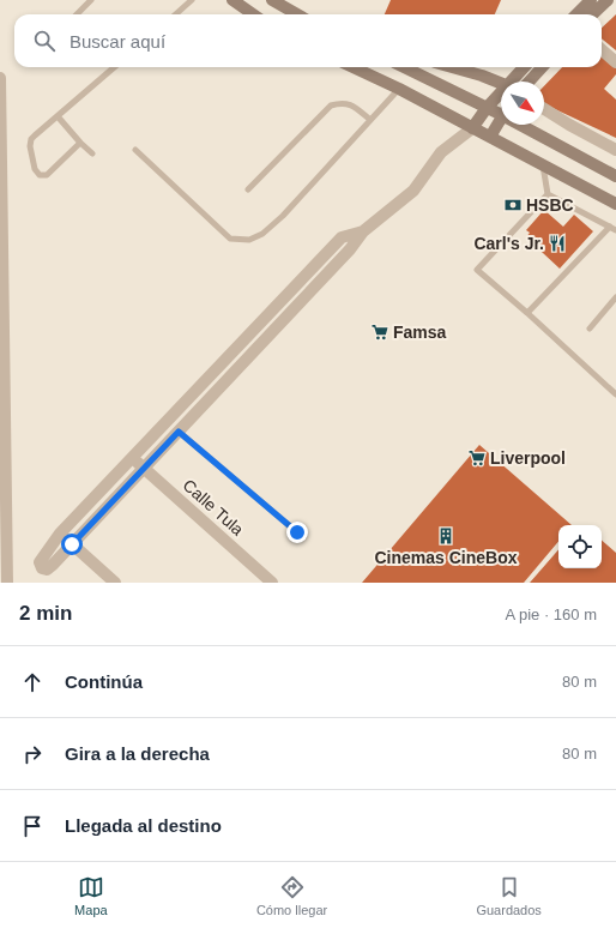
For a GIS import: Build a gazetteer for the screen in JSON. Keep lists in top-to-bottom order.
{
  "streets": {
    "street": ["Calle Tula"]
  },
  "places": {
    "bank": ["HSBC"],
    "restaurant": ["Carl's Jr."],
    "supermarket": ["Famsa", "Liverpool"],
    "building": ["Cinemas CineBox"]
  },
  "north": "bottom right",
  "page": {
    "search": "Buscar aquí",
    "heading": ["2 min", "A pie · 160 m"],
    "list": [
      ["Continúa", "80 m"],
      ["Gira a la derecha", "80 m"],
      "Llegada al destino"
    ],
    "nav": ["Mapa", "Cómo llegar", "Guardados"]
  }
}
